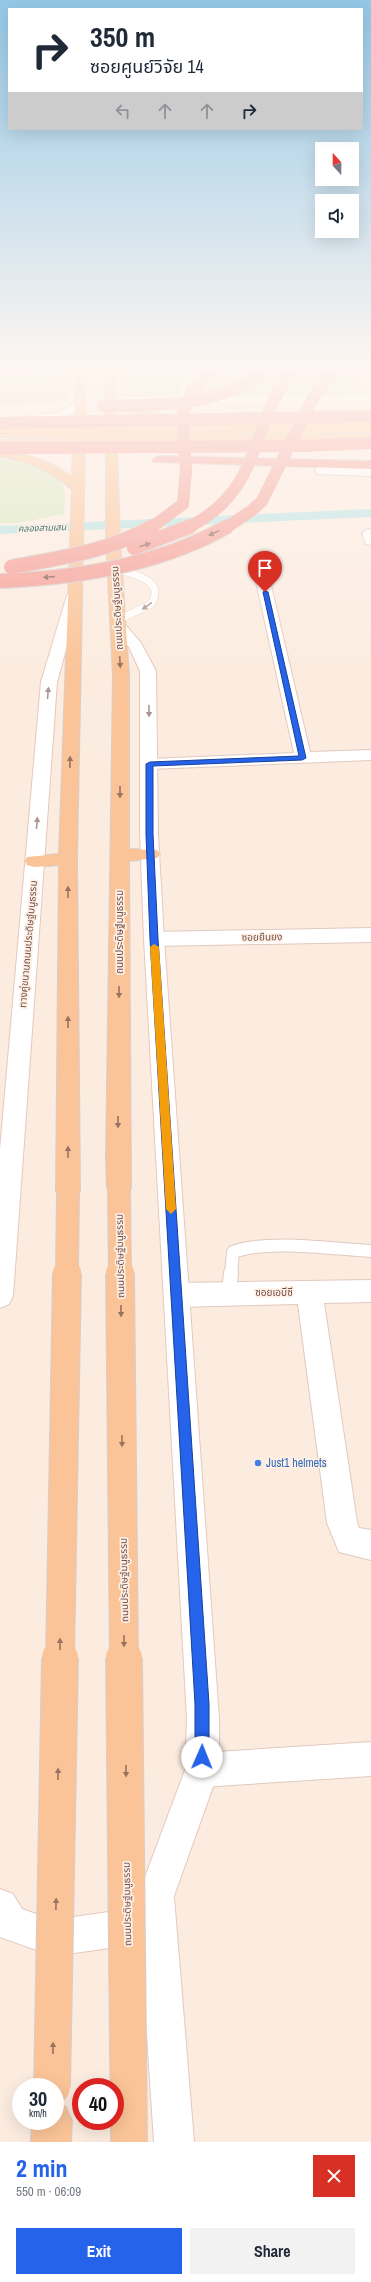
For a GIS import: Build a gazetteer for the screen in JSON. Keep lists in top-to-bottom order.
{
  "streets": {
    "main road": ["ถนนประดิษฐ์มนูธรรม"],
    "street": ["ซอยยืนยง", "ทางคู่ขนานถนนประดิษฐ์มนูธรรม", "ซอยเอบีซี"]
  },
  "water": ["คลองสามเสน"],
  "places": ["Just1 helmets"],
  "north": "top",
  "page": {
    "turn": ["350 m", "ซอยศูนย์วิจัย 14"],
    "speed": "30 km/h",
    "limit": "40",
    "heading": ["2 min", "550 m · 06:09"],
    "buttons": ["Exit", "Share"]
  }
}
